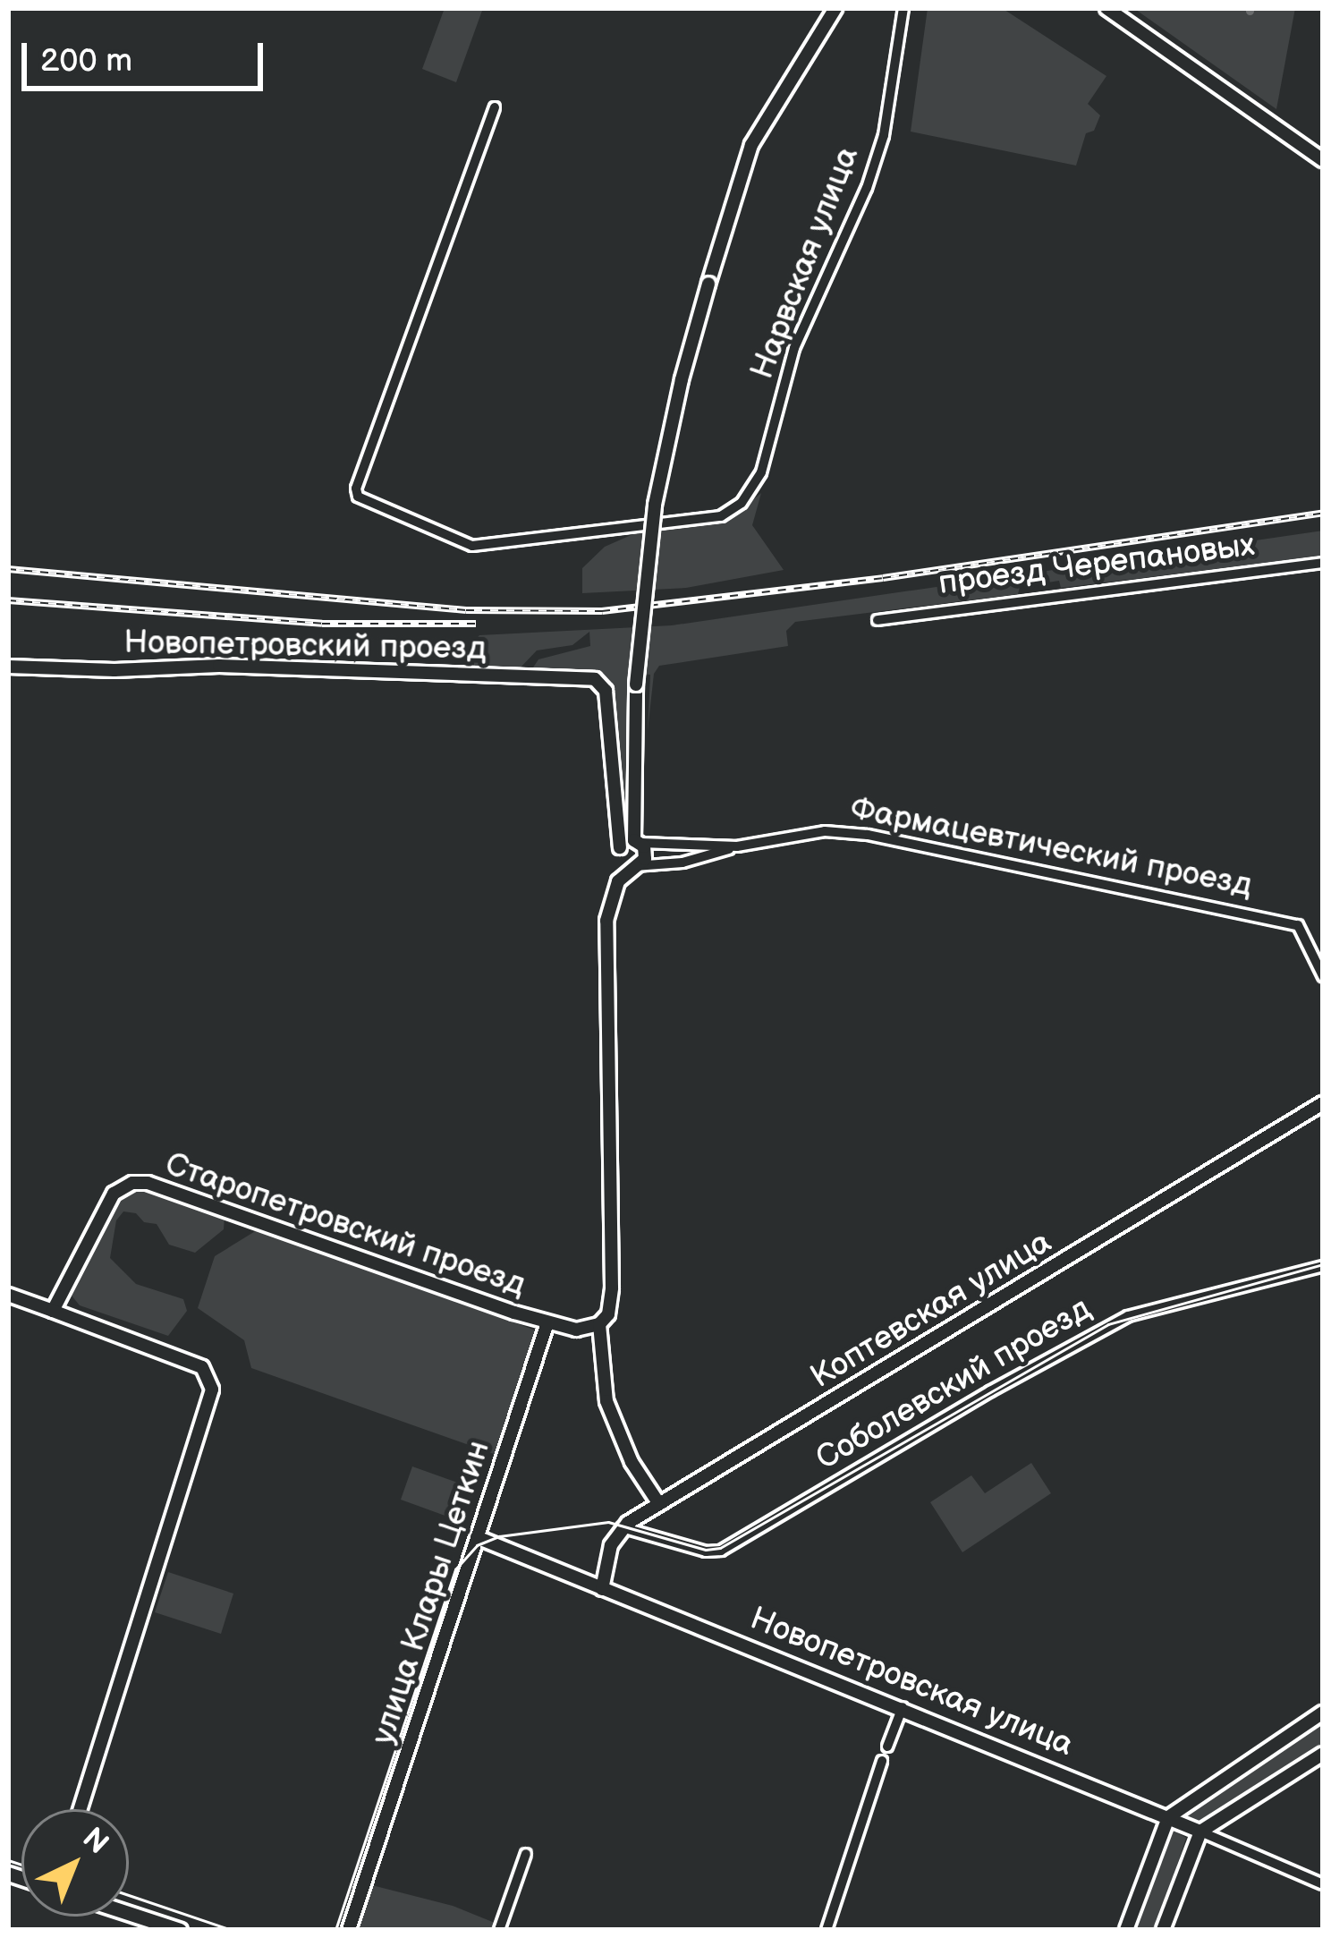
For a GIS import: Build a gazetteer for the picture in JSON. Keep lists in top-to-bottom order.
{
  "streets": {
    "street": [
      "Нарвская улица",
      "проезд Черепановых",
      "Новопетровский проезд",
      "Фармацевтический проезд",
      "Старопетровский проезд",
      "Коптевская улица",
      "Соболевский проезд",
      "улица Клары Цеткин",
      "Новопетровская улица"
    ]
  },
  "crossings": [
    ["Новопетровский проезд", "Фармацевтический проезд"],
    ["Старопетровский проезд", "улица Клары Цеткин"],
    ["Коптевская улица", "Соболевский проезд"],
    ["улица Клары Цеткин", "Новопетровская улица"]
  ],
  "scale_bar": "200 m",
  "north": "top right"
}
